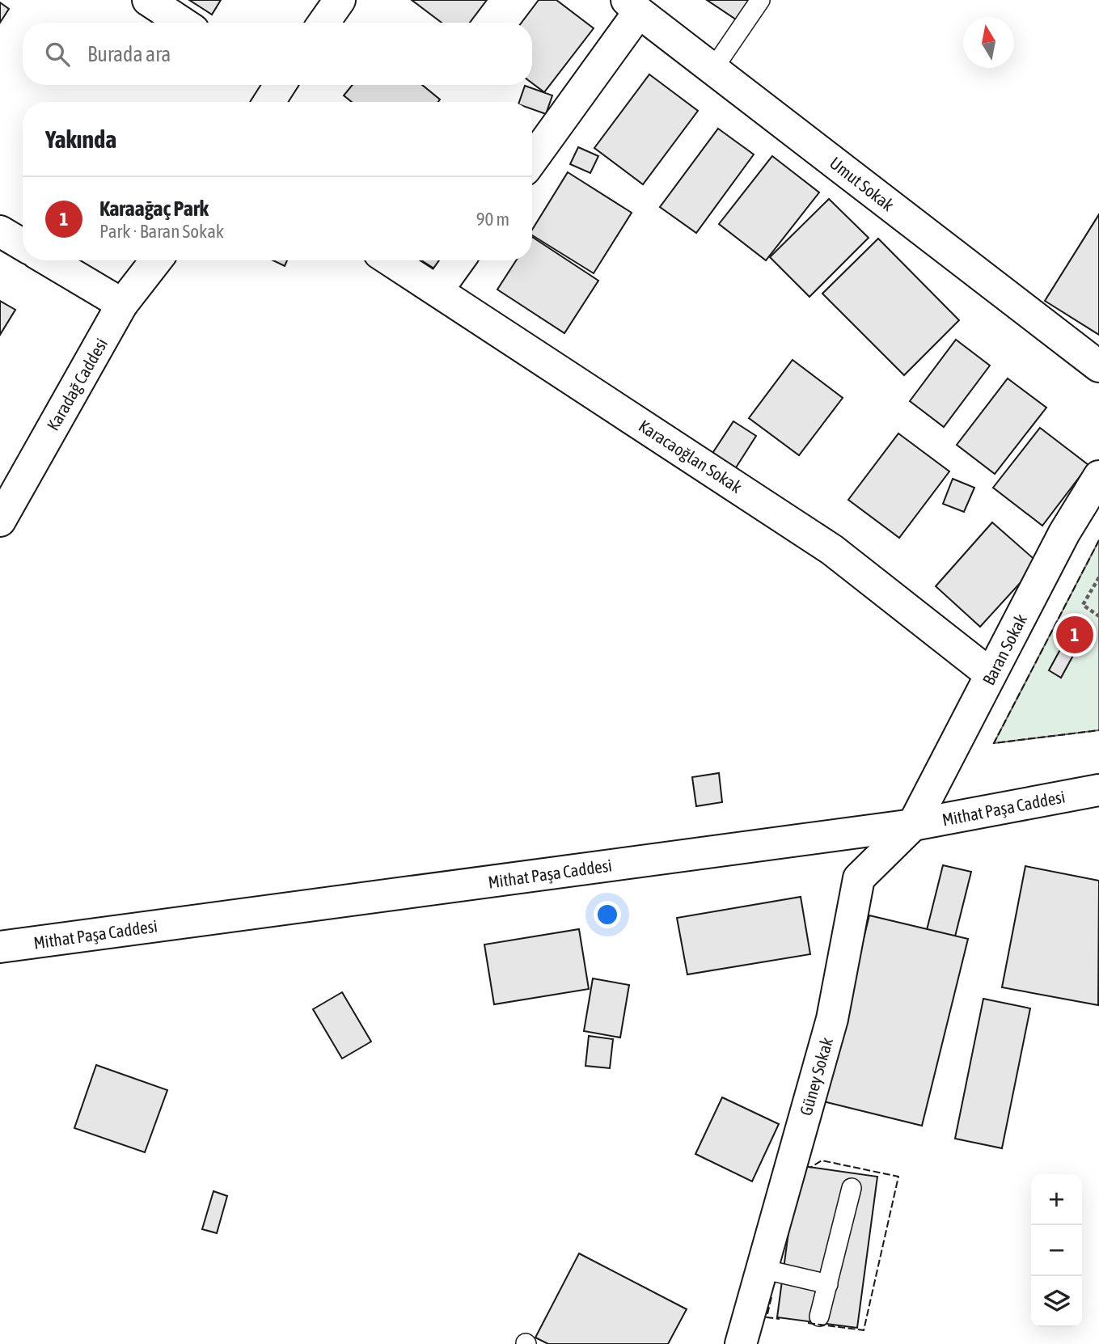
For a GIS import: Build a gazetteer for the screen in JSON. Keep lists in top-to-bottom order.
{
  "streets": {
    "street": [
      "Umut Sokak",
      "Karadağ Caddesi",
      "Karacaoğlan Sokak",
      "Baran Sokak",
      "Mithat Paşa Caddesi",
      "Güney Sokak"
    ]
  },
  "crossings": [
    ["Karacaoğlan Sokak", "Baran Sokak"],
    ["Baran Sokak", "Mithat Paşa Caddesi"],
    ["Baran Sokak", "Güney Sokak"],
    ["Mithat Paşa Caddesi", "Güney Sokak"]
  ],
  "north": "top",
  "page": {
    "search": "Burada ara",
    "heading": "Yakında",
    "list": [
      {
        "mark": "1",
        "name": "Karaağaç Park",
        "note": "Park · Baran Sokak",
        "value": "90 m"
      }
    ],
    "pins": "1",
    "map_buttons": ["+", "−"]
  }
}
